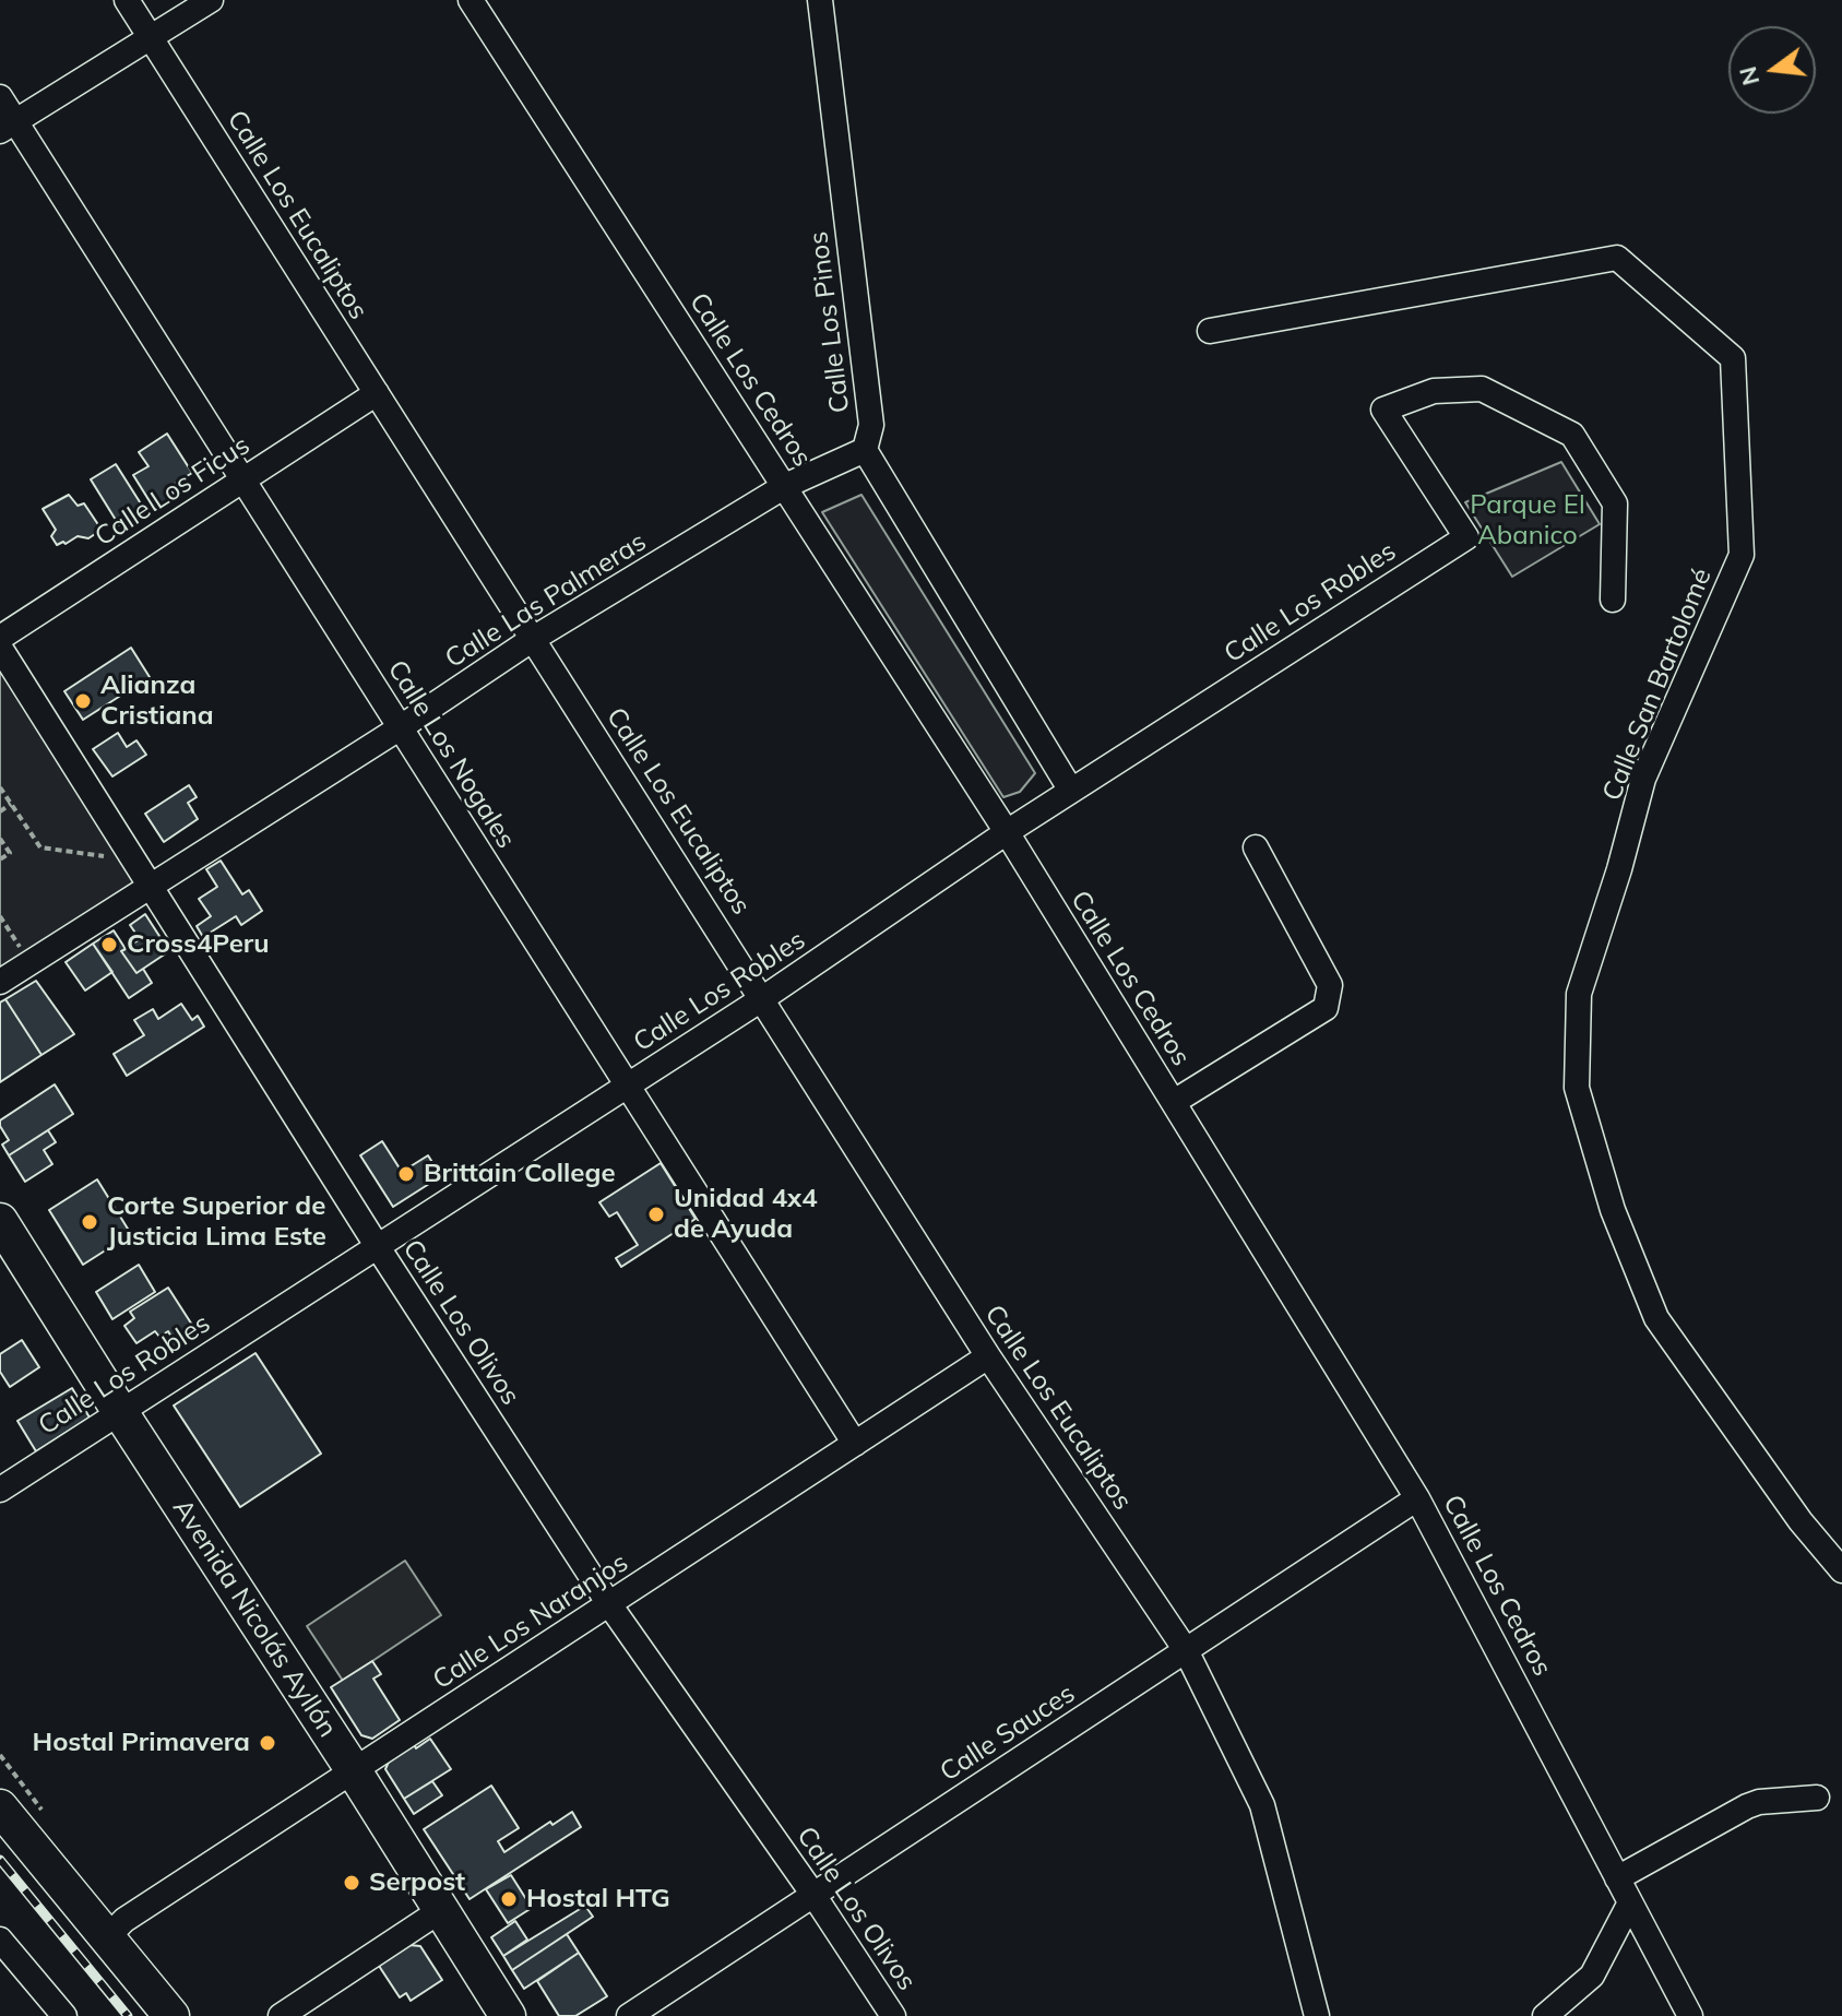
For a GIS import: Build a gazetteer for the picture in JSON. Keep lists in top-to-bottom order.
{
  "streets": {
    "highway": ["Avenida Nicolás Ayllón"],
    "street": [
      "Calle Los Eucaliptos",
      "Calle Los Pinos",
      "Calle Los Cedros",
      "Calle Los Ficus",
      "Calle Las Palmeras",
      "Calle Los Robles",
      "Calle San Bartolomé",
      "Calle Los Nogales",
      "Calle Los Olivos",
      "Calle Los Naranjos",
      "Calle Sauces"
    ]
  },
  "crossings": [
    ["Calle Los Eucaliptos", "Calle Los Ficus"],
    ["Calle Los Eucaliptos", "Calle Las Palmeras"],
    ["Calle Los Eucaliptos", "Calle Los Robles"],
    ["Calle Los Eucaliptos", "Calle Los Naranjos"],
    ["Calle Los Eucaliptos", "Calle Sauces"],
    ["Calle Los Pinos", "Calle Las Palmeras"],
    ["Calle Los Cedros", "Calle Las Palmeras"],
    ["Calle Los Cedros", "Calle Los Robles"],
    ["Calle Los Cedros", "Calle Sauces"],
    ["Calle Los Ficus", "Calle Los Nogales"],
    ["Calle Las Palmeras", "Calle Los Nogales"],
    ["Calle Las Palmeras", "Calle Los Olivos"],
    ["Calle Los Robles", "Calle Los Nogales"],
    ["Calle Los Robles", "Calle Los Olivos"],
    ["Calle Los Robles", "Avenida Nicolás Ayllón"],
    ["Calle Los Nogales", "Calle Los Naranjos"],
    ["Calle Los Olivos", "Calle Los Naranjos"],
    ["Calle Los Olivos", "Calle Sauces"],
    ["Avenida Nicolás Ayllón", "Calle Los Naranjos"]
  ],
  "parks": ["Parque El Abanico"],
  "places": [
    "Alianza Cristiana",
    "Cross4Peru",
    "Brittain College",
    "Unidad 4x4 de Ayuda",
    "Corte Superior de Justicia Lima Este",
    "Hostal Primavera",
    "Serpost",
    "Hostal HTG"
  ],
  "north": "left"
}
